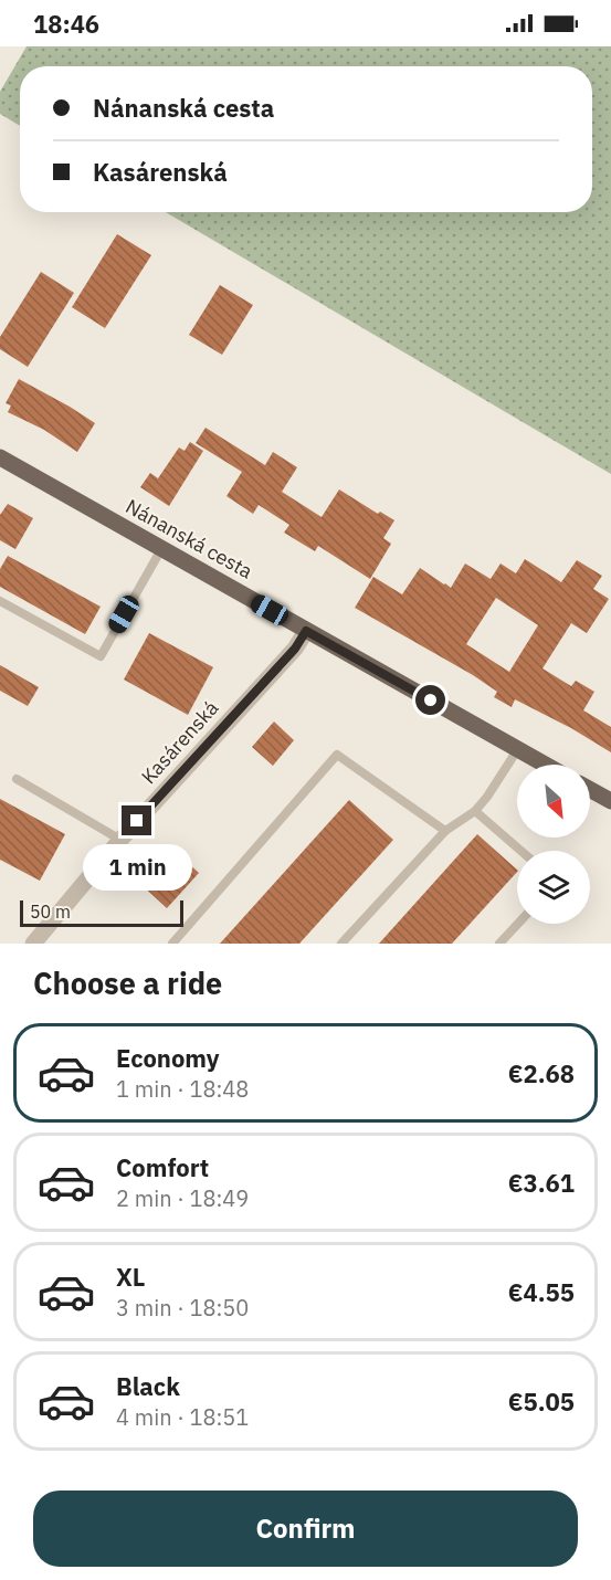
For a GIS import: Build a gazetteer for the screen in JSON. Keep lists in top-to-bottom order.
{
  "streets": {
    "main road": ["Nánanská cesta"],
    "street": ["Kasárenská"]
  },
  "crossings": [
    ["Nánanská cesta", "Kasárenská"]
  ],
  "scale_bar": "50 m",
  "north": "bottom right",
  "page": {
    "status": "18:46",
    "banner": ["Nánanská cesta", "Kasárenská"],
    "bubble": "1 min",
    "scale": "50 m",
    "heading": "Choose a ride",
    "list": [
      {
        "name": "Economy",
        "note": "1 min · 18:48",
        "value": "€2.68"
      },
      {
        "name": "Comfort",
        "note": "2 min · 18:49",
        "value": "€3.61"
      },
      {
        "name": "XL",
        "note": "3 min · 18:50",
        "value": "€4.55"
      },
      {
        "name": "Black",
        "note": "4 min · 18:51",
        "value": "€5.05"
      }
    ],
    "buttons": "Confirm"
  }
}
